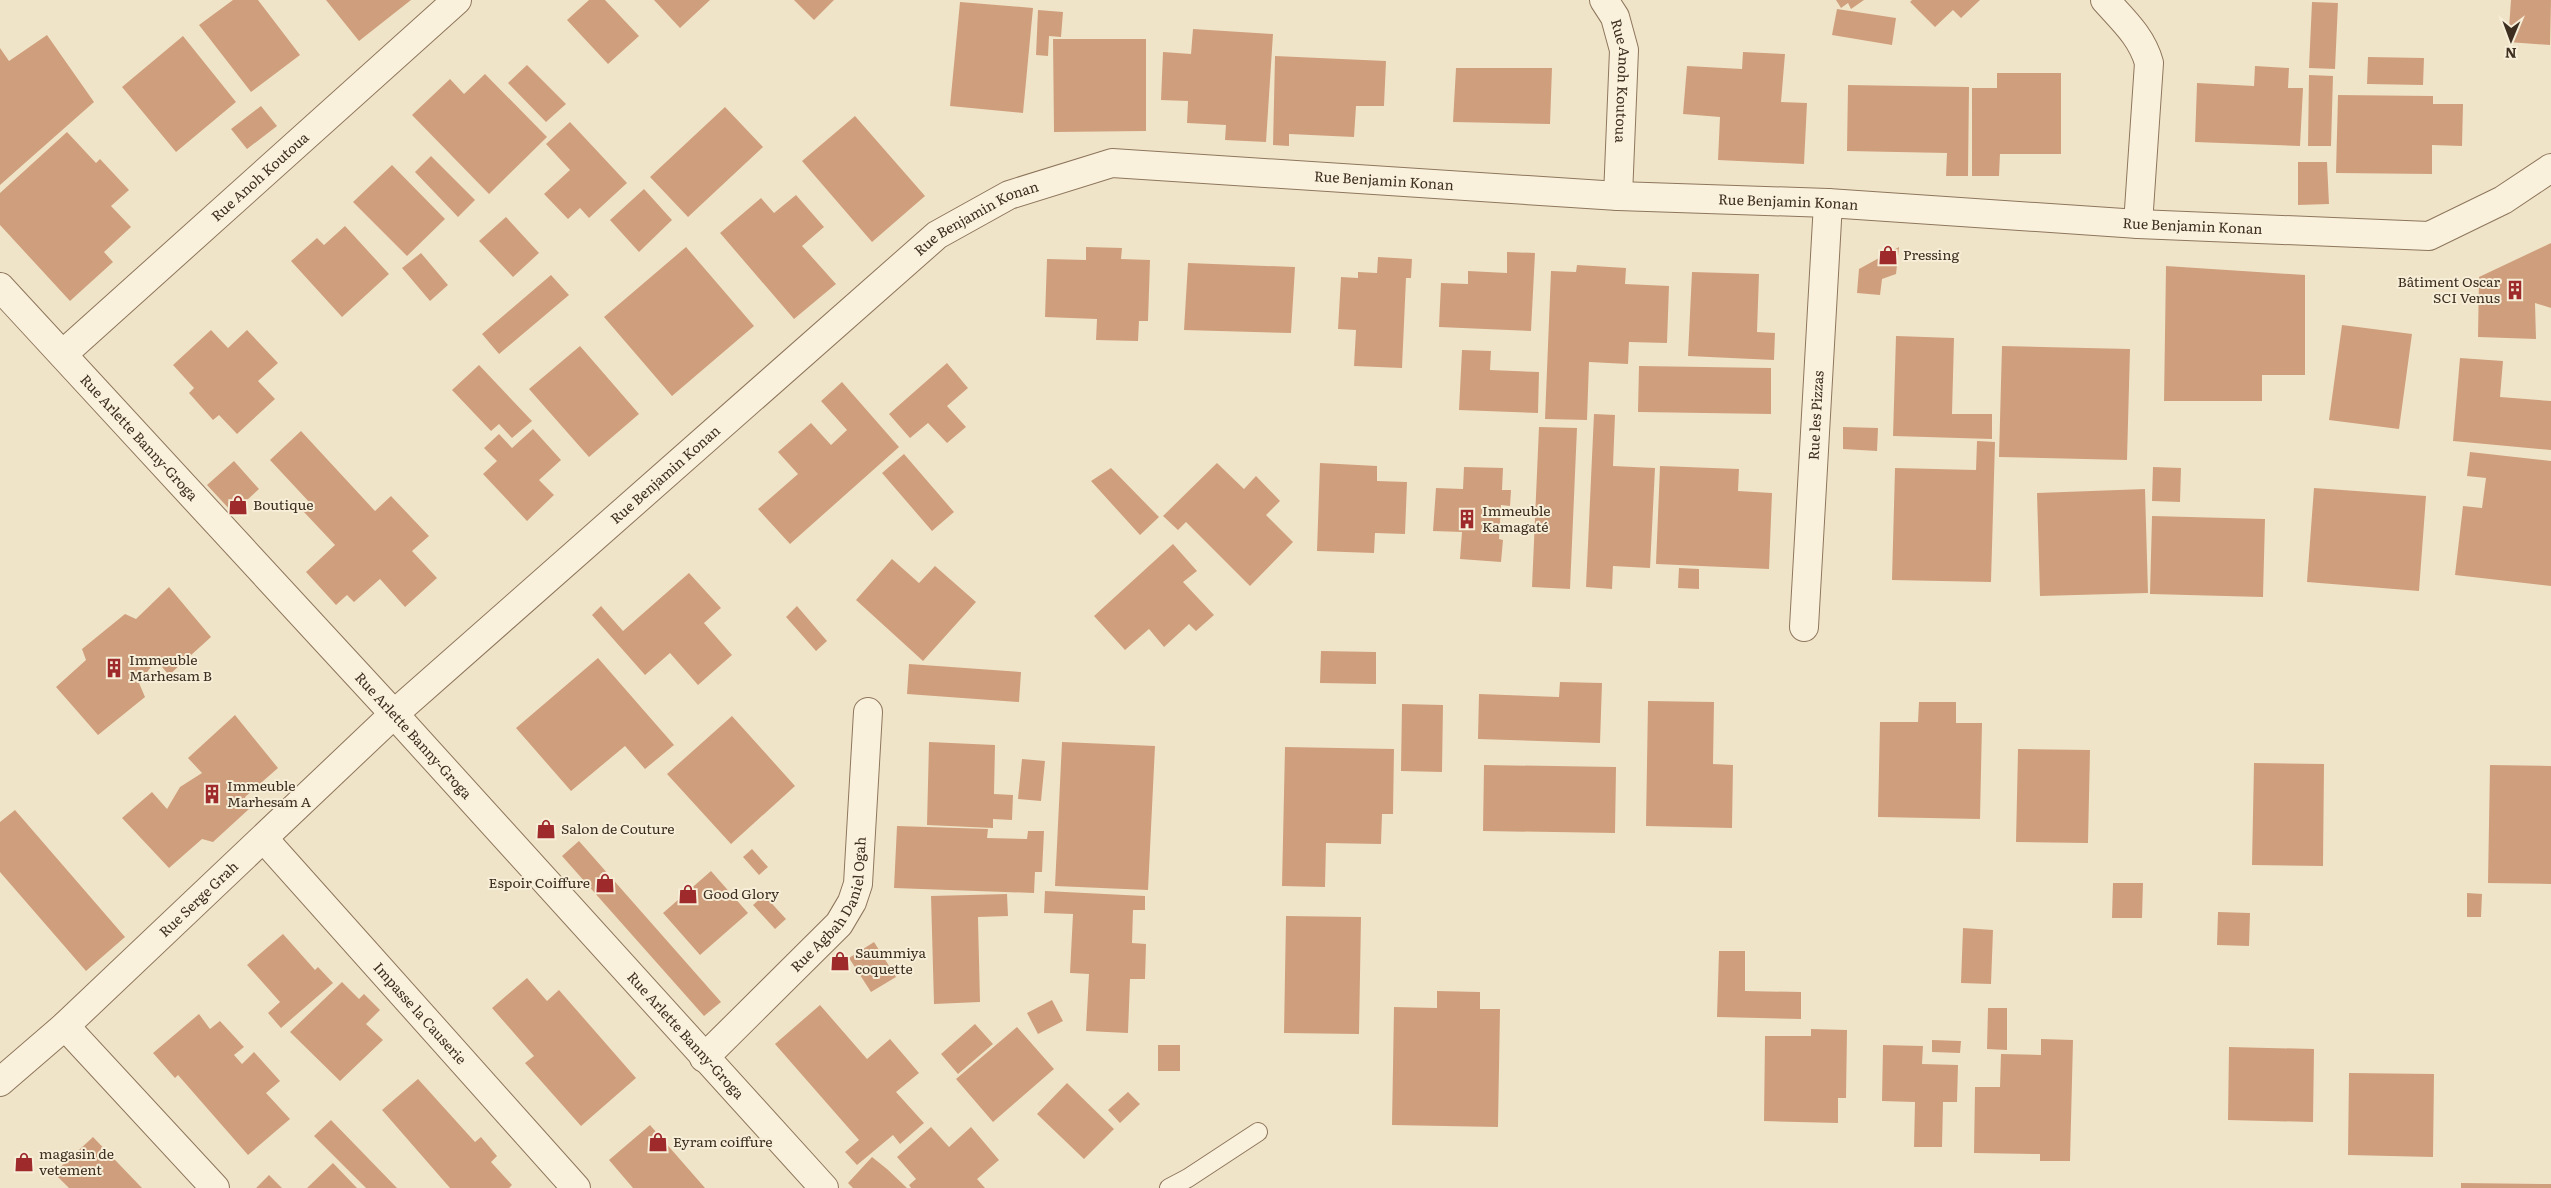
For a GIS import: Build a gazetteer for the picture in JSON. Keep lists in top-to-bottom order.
{
  "streets": {
    "street": [
      "Rue Anoh Koutoua",
      "Rue Benjamin Konan",
      "Rue les Pizzas",
      "Rue Arlette Banny-Groga",
      "Rue Serge Grah",
      "Rue Agbah Daniel Ogah",
      "Impasse la Causerie"
    ]
  },
  "crossings": [
    ["Rue Anoh Koutoua", "Rue Benjamin Konan"],
    ["Rue Anoh Koutoua", "Rue Arlette Banny-Groga"],
    ["Rue Benjamin Konan", "Rue les Pizzas"],
    ["Rue Benjamin Konan", "Rue Arlette Banny-Groga"],
    ["Rue Benjamin Konan", "Rue Serge Grah"],
    ["Rue Arlette Banny-Groga", "Rue Serge Grah"],
    ["Rue Arlette Banny-Groga", "Rue Agbah Daniel Ogah"],
    ["Rue Serge Grah", "Impasse la Causerie"]
  ],
  "places": {
    "shop": [
      "Pressing",
      "Boutique",
      "Salon de Couture",
      "Espoir Coiffure",
      "Good Glory",
      "Saummiya coquette",
      "Eyram coiffure",
      "magasin de vetement"
    ],
    "building": [
      "Bâtiment Oscar SCI Venus",
      "Immeuble Kamagaté",
      "Immeuble Marhesam B",
      "Immeuble Marhesam A"
    ]
  },
  "north": "bottom"
}
